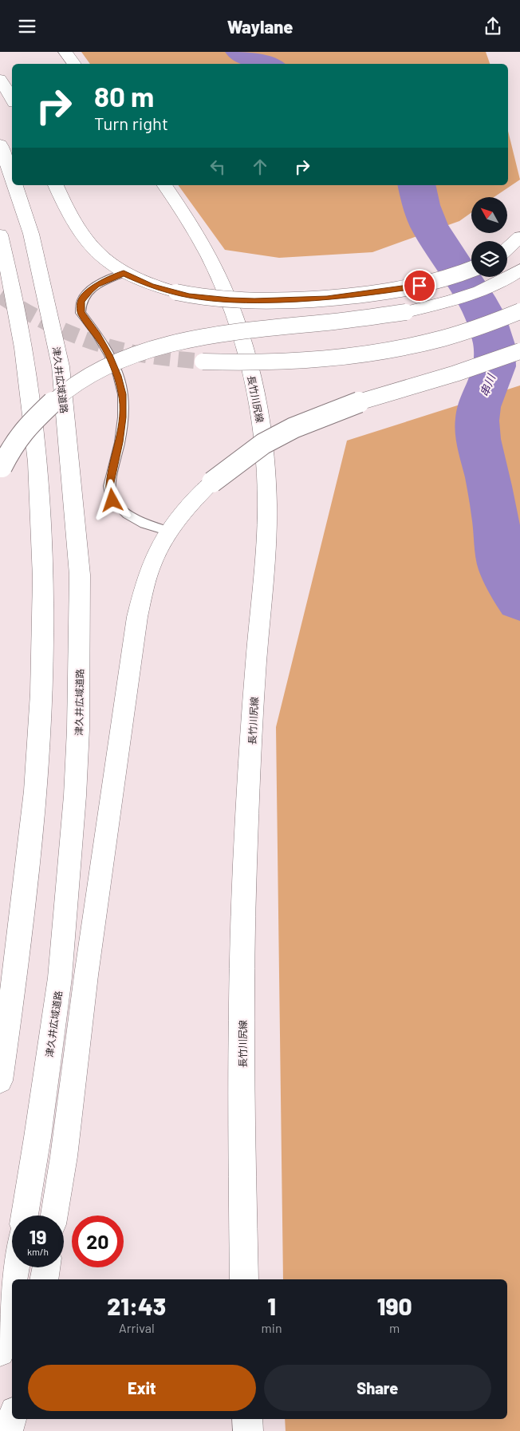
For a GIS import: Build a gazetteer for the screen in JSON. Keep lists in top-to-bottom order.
{
  "streets": {
    "main road": ["津久井広域道路", "長竹川尻線"]
  },
  "water": ["串川"],
  "north": "top left",
  "page": {
    "header": "Waylane",
    "turn": ["80 m", "Turn right"],
    "speed": "19 km/h",
    "limit": "20",
    "eta": [
      "21:43",
      "Arrival",
      "1",
      "min",
      "190",
      "m"
    ],
    "buttons": ["Exit", "Share"]
  }
}
